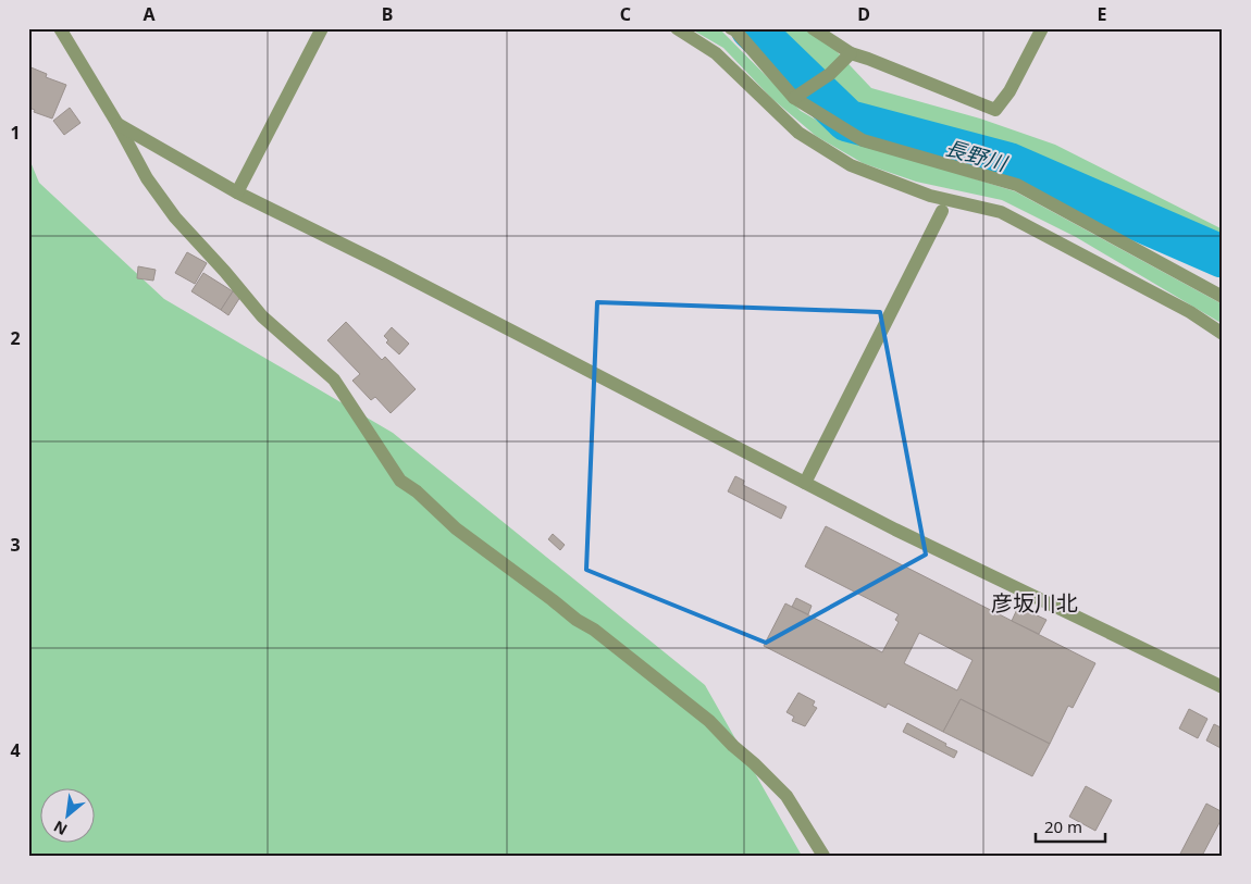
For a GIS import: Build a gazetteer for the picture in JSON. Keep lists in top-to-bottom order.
{
  "districts": ["彦坂川北"],
  "water": ["長野川"],
  "scale_bar": "20 m",
  "north": "bottom left",
  "grid": {
    "columns": [
      "A",
      "B",
      "C",
      "D",
      "E"
    ],
    "rows": [
      "1",
      "2",
      "3",
      "4"
    ]
  }
}
